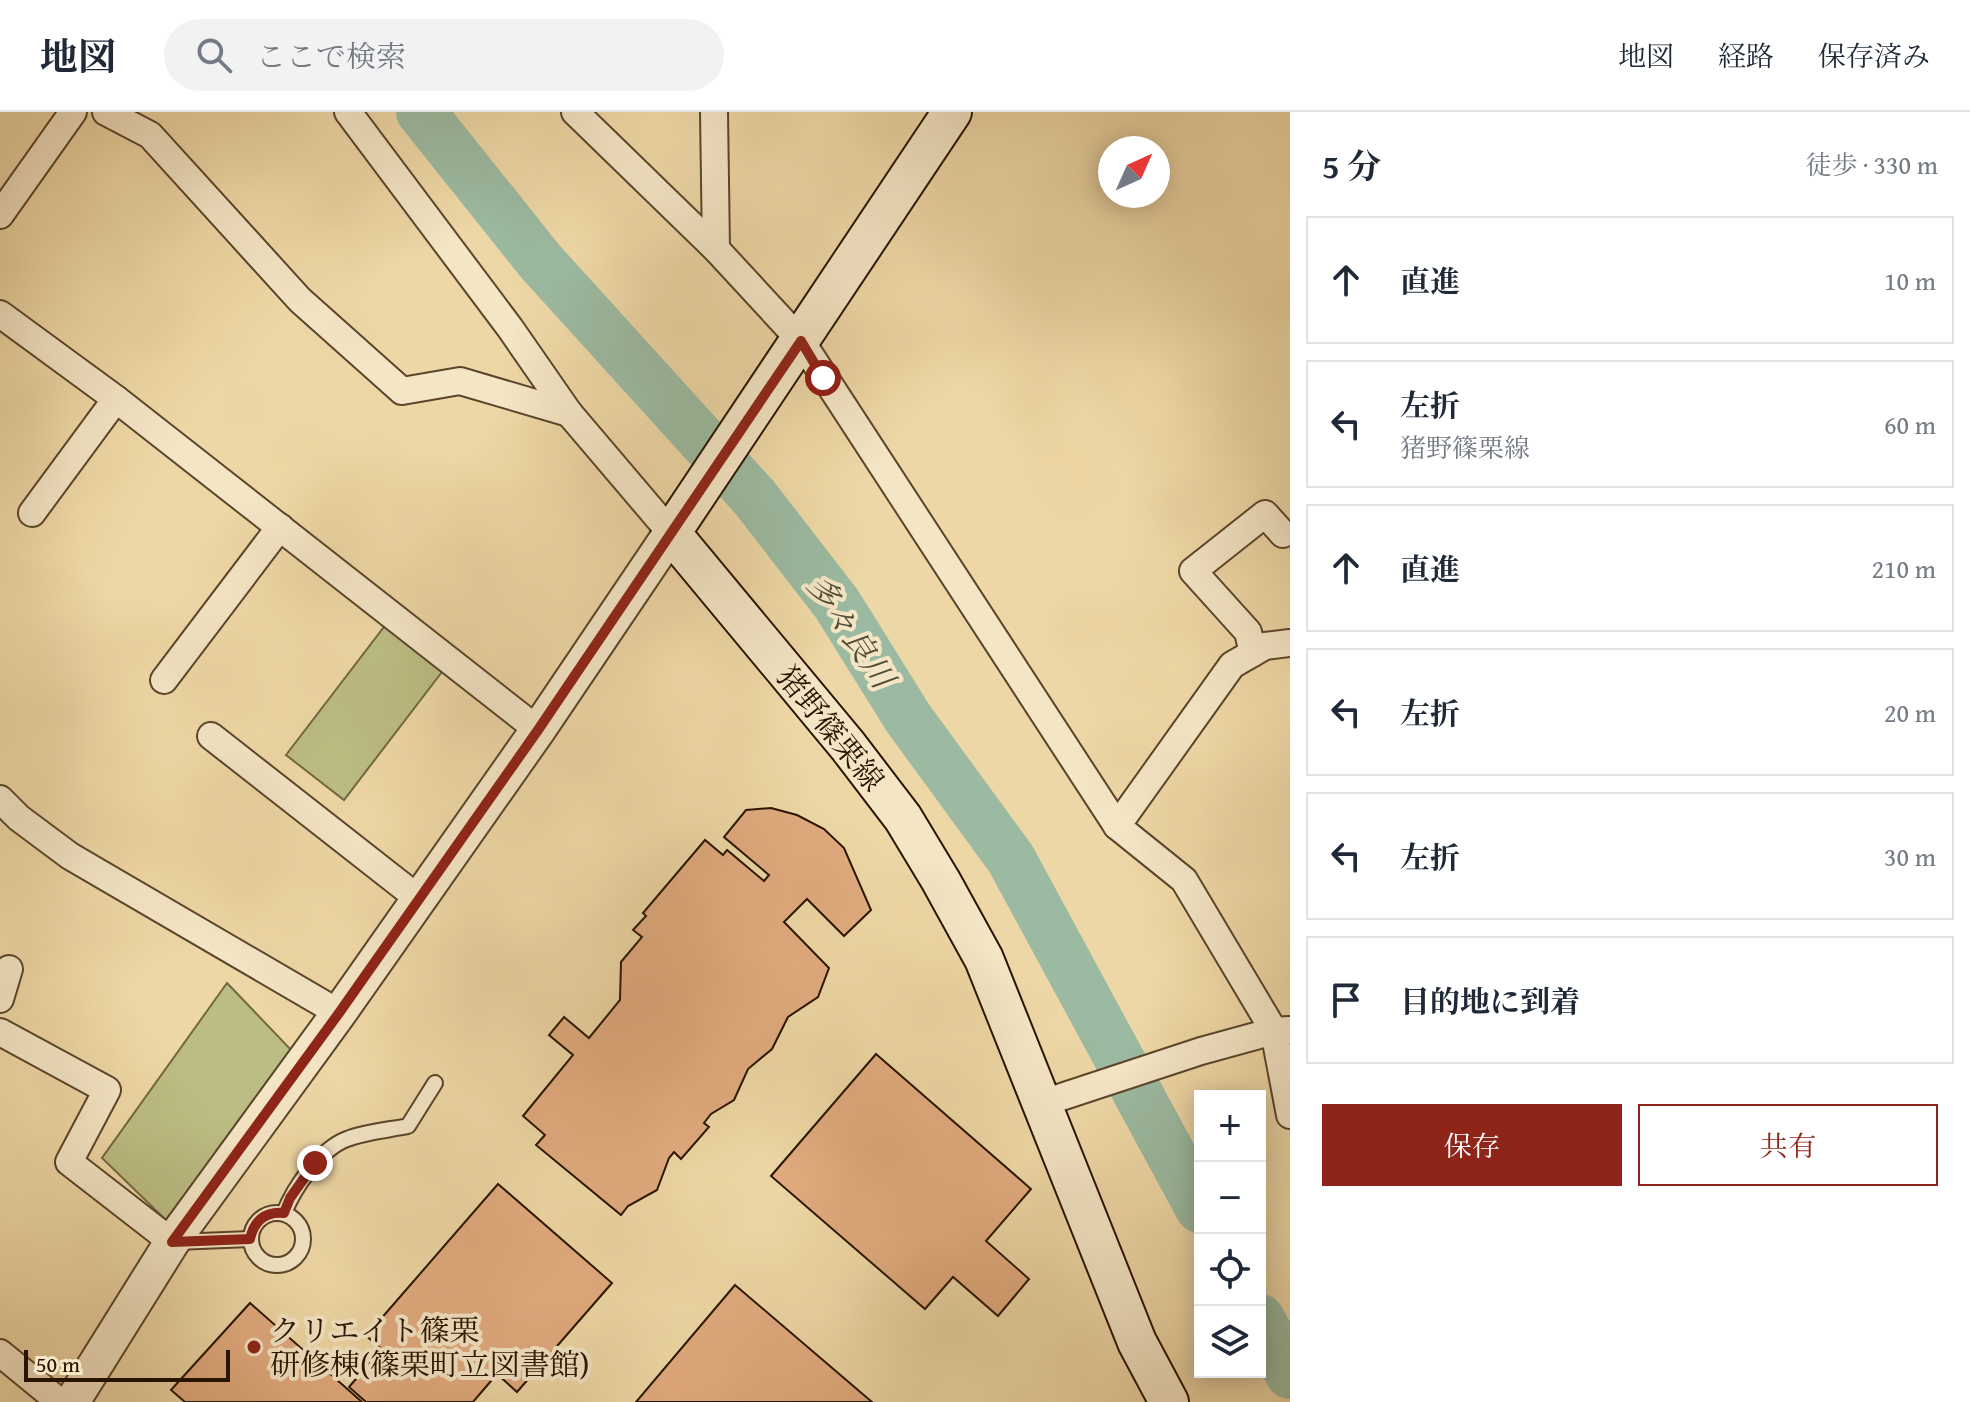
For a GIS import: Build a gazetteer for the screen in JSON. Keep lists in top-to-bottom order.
{
  "streets": {
    "main road": ["猪野篠栗線"]
  },
  "water": ["多々良川"],
  "places": ["クリエイト篠栗 研修棟(篠栗町立図書館)"],
  "scale_bar": "50 m",
  "north": "top right",
  "page": {
    "header": "地図",
    "search": "ここで検索",
    "nav": ["地図", "経路", "保存済み"],
    "heading": ["5 分", "徒歩 · 330 m"],
    "list": [
      ["直進", "10 m"],
      ["左折", "猪野篠栗線", "60 m"],
      ["直進", "210 m"],
      ["左折", "20 m"],
      ["左折", "30 m"],
      "目的地に到着"
    ],
    "buttons": ["保存", "共有"],
    "map_buttons": ["+", "−"],
    "scale": "50 m"
  }
}
